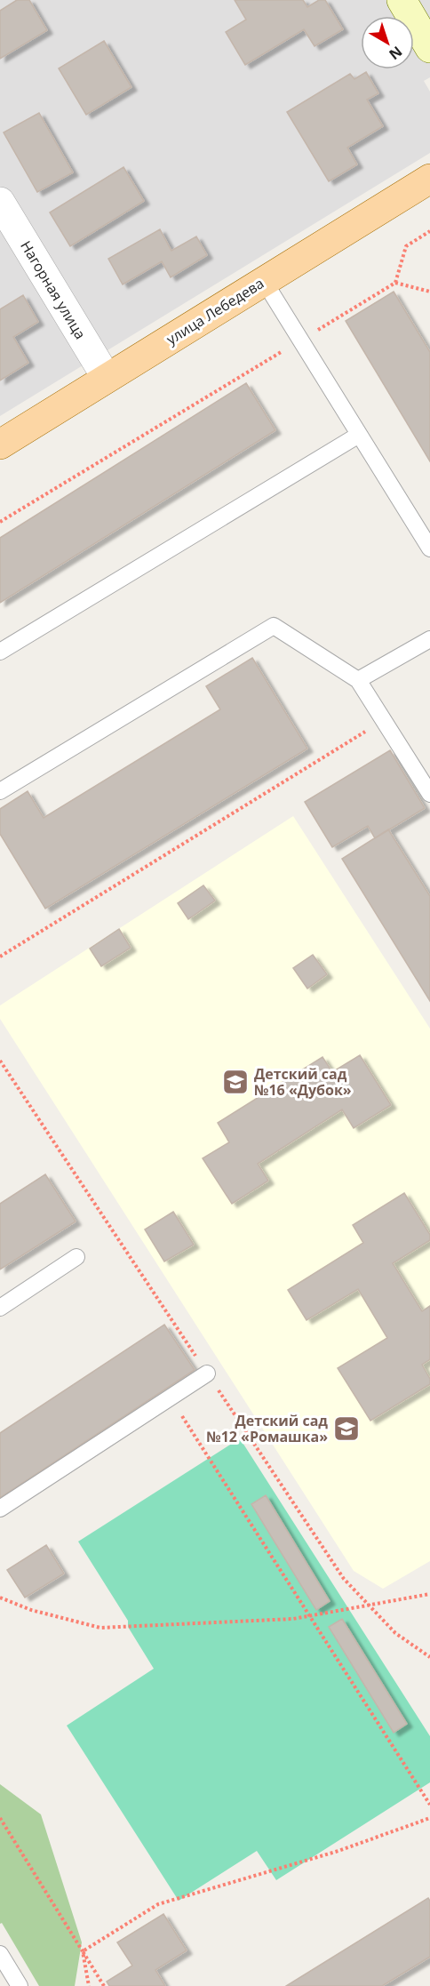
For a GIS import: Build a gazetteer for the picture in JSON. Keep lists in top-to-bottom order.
{
  "streets": {
    "main road": ["улица Лебедева"],
    "street": ["Нагорная улица"]
  },
  "crossings": [
    ["Нагорная улица", "улица Лебедева"]
  ],
  "places": {
    "school or university": ["Детский сад №16 «Дубок»", "Детский сад №12 «Ромашка»"]
  },
  "north": "bottom right"
}
